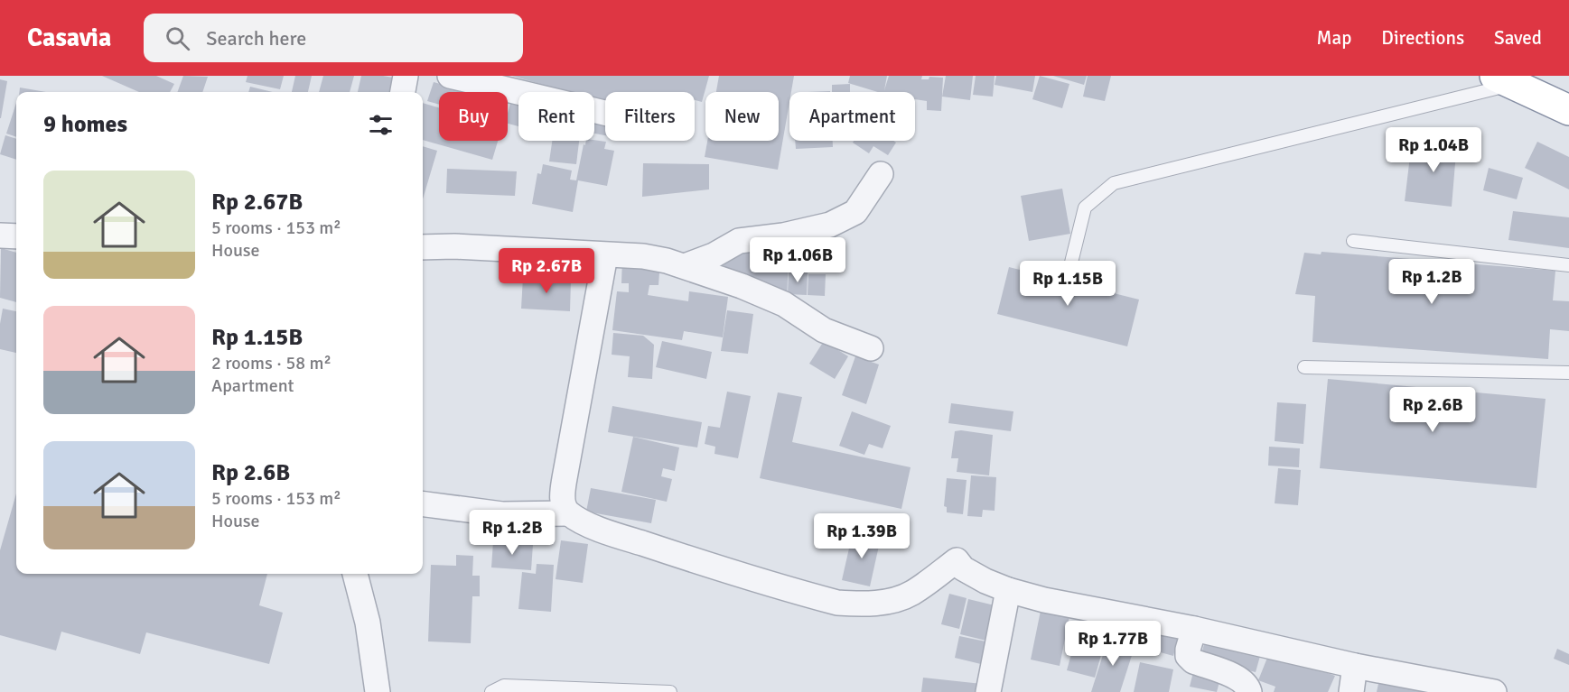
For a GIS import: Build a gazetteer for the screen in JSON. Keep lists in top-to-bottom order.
{
  "page": {
    "header": "Casavia",
    "search": "Search here",
    "nav": ["Map", "Directions", "Saved"],
    "chip": [
      "Buy",
      "Rent",
      "Filters",
      "New",
      "Apartment"
    ],
    "heading": "9 homes",
    "price": [
      "Rp 1.04B",
      "Rp 1.06B",
      "Rp 2.67B",
      "Rp 1.2B",
      "Rp 1.15B",
      "Rp 2.6B",
      "Rp 1.2B",
      "Rp 1.39B",
      "Rp 1.77B"
    ],
    "list": [
      {
        "name": "Rp 2.67B",
        "note": "5 rooms · 153 m² · House"
      },
      {
        "name": "Rp 1.15B",
        "note": "2 rooms · 58 m² · Apartment"
      },
      {
        "name": "Rp 2.6B",
        "note": "5 rooms · 153 m² · House"
      }
    ]
  }
}
